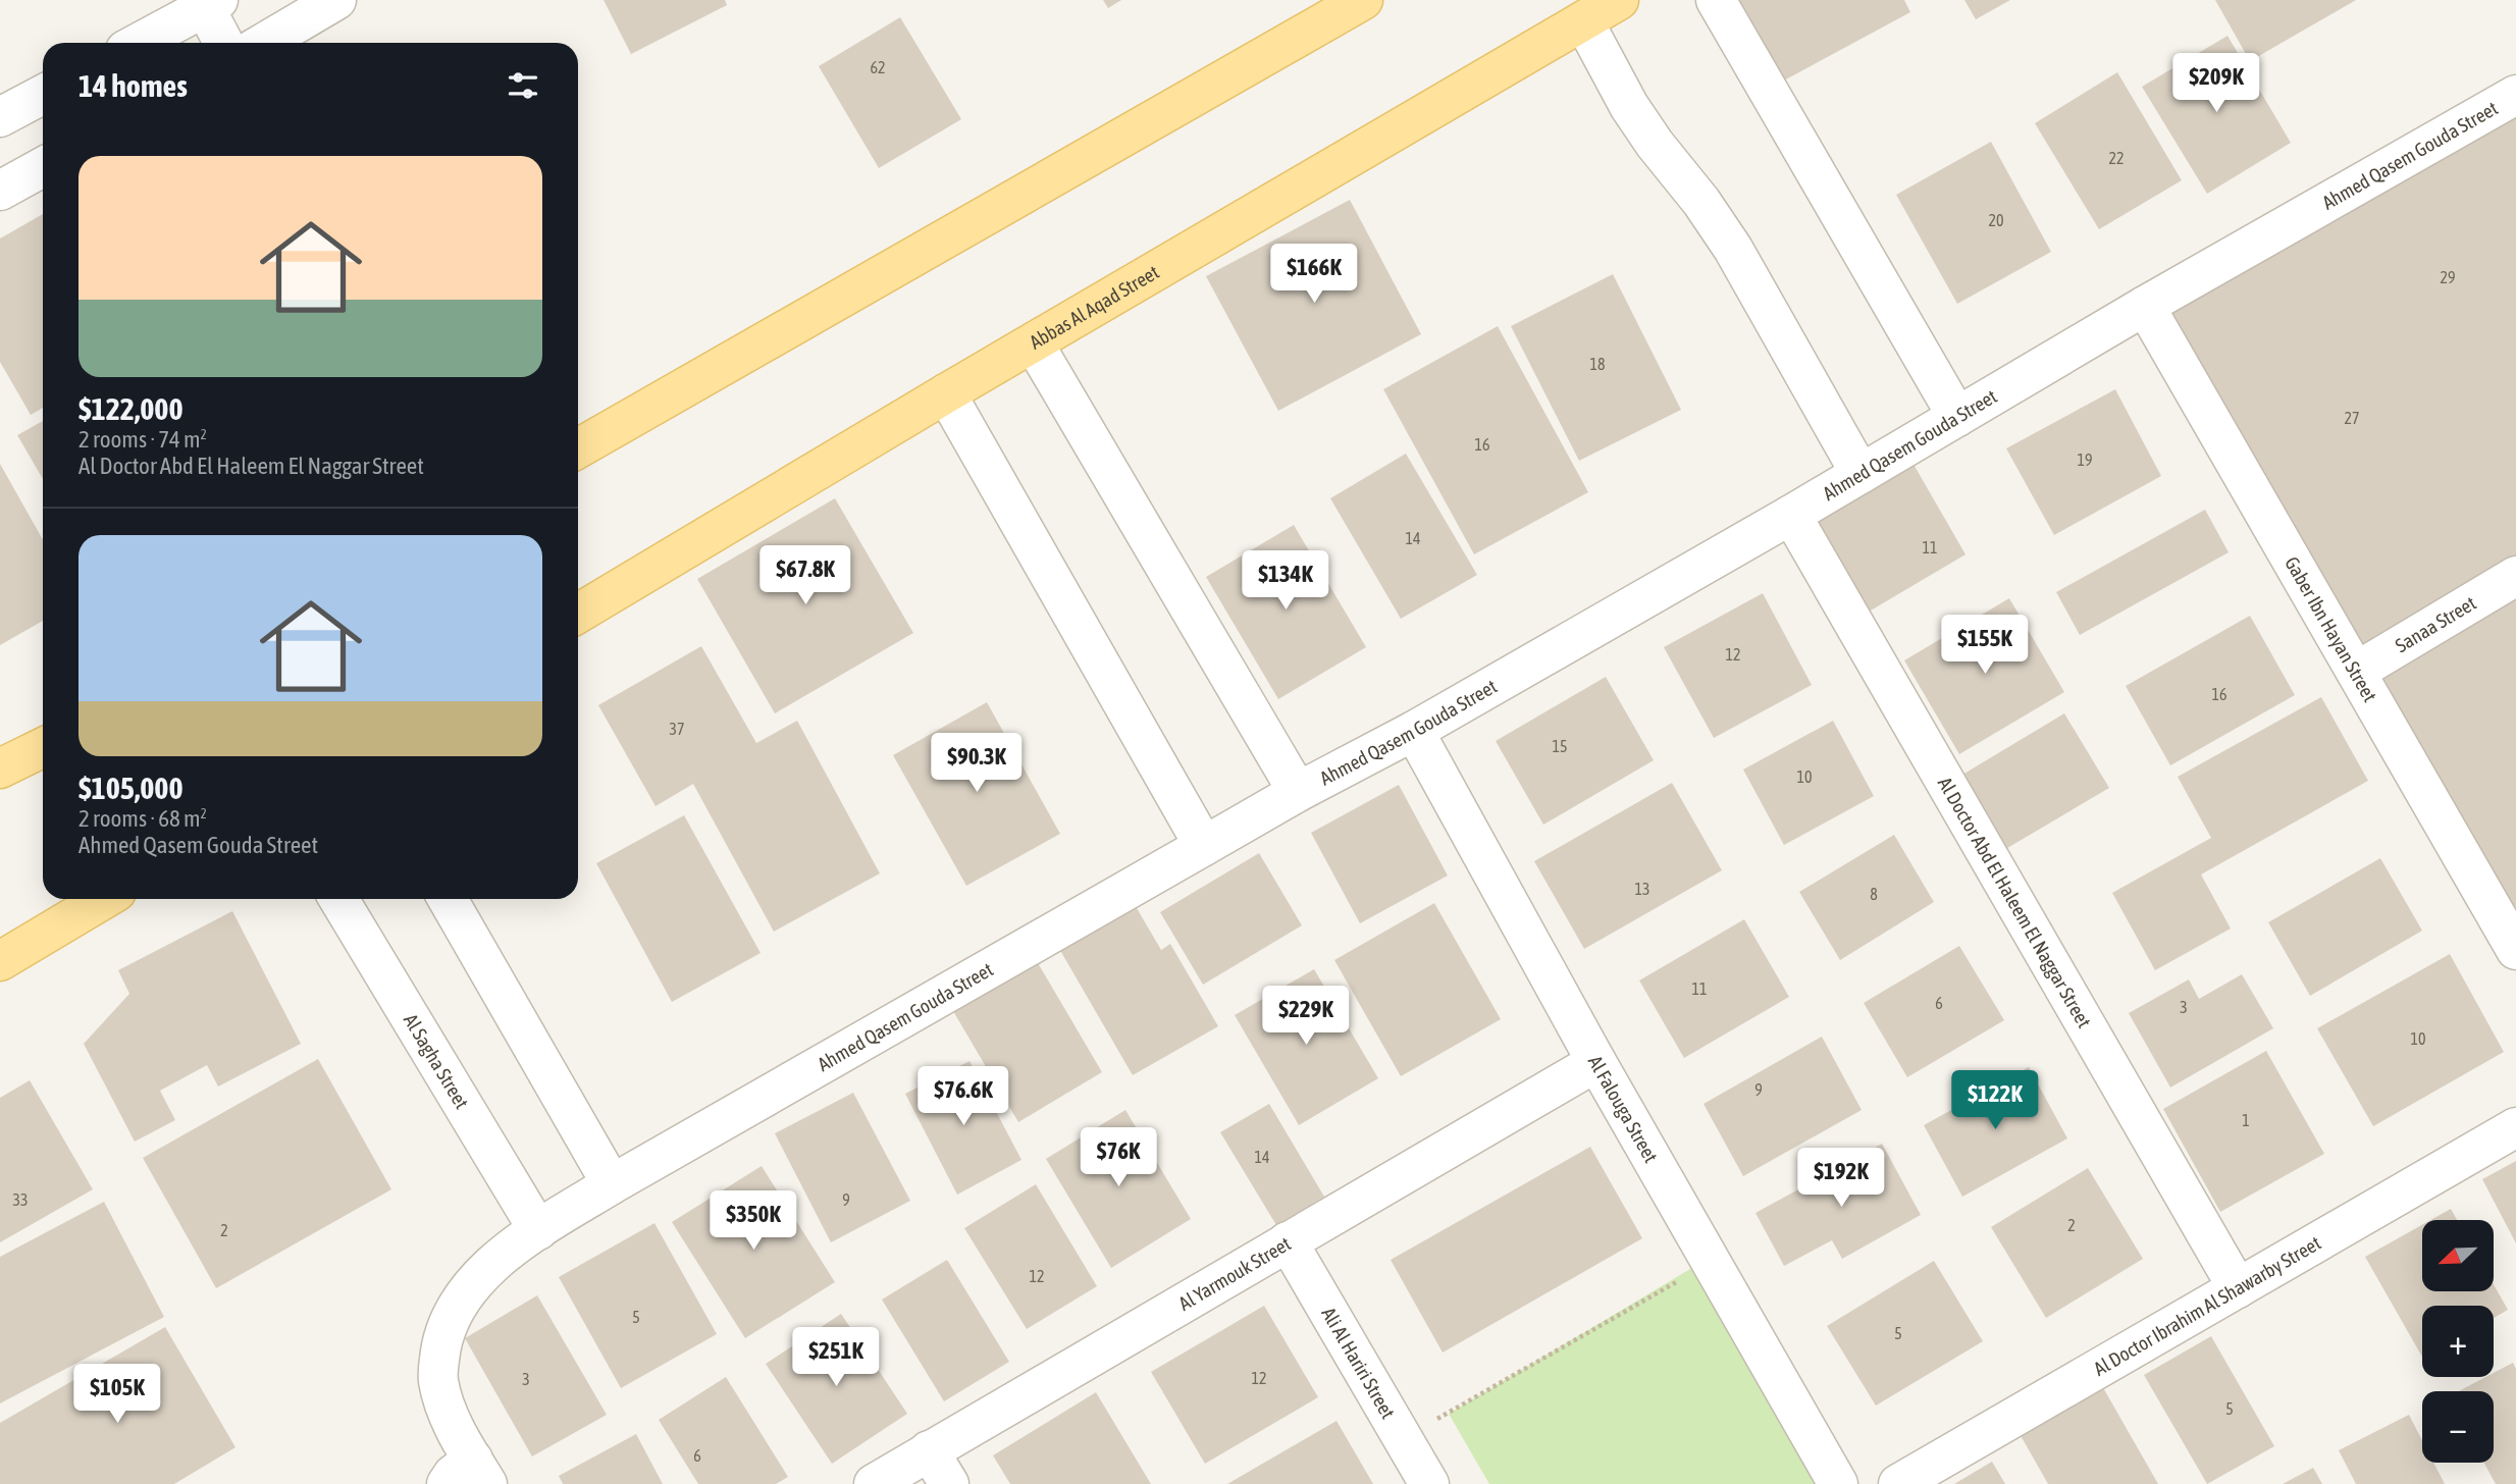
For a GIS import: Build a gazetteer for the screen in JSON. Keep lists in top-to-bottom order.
{
  "streets": {
    "main road": ["Abbas Al Aqad Street"],
    "street": [
      "Ahmed Qasem Gouda Street",
      "Sanaa Street",
      "Gaber Ibn Hayan Street",
      "Al Doctor Abd El Haleem El Naggar Street",
      "Al Sagha Street",
      "Al Falouga Street",
      "Al Yarmouk Street",
      "Al Doctor Ibrahim Al Shawarby Street",
      "Ali Al Hariri Street"
    ]
  },
  "crossings": [
    ["Ahmed Qasem Gouda Street", "Gaber Ibn Hayan Street"],
    ["Ahmed Qasem Gouda Street", "Al Doctor Abd El Haleem El Naggar Street"],
    ["Ahmed Qasem Gouda Street", "Al Sagha Street"],
    ["Ahmed Qasem Gouda Street", "Al Falouga Street"],
    ["Sanaa Street", "Gaber Ibn Hayan Street"],
    ["Al Doctor Abd El Haleem El Naggar Street", "Al Doctor Ibrahim Al Shawarby Street"],
    ["Al Falouga Street", "Al Yarmouk Street"],
    ["Al Yarmouk Street", "Ali Al Hariri Street"]
  ],
  "house_numbers": [
    "62",
    "22",
    "20",
    "29",
    "18",
    "27",
    "16",
    "19",
    "14",
    "11",
    "12",
    "16",
    "37",
    "15",
    "10",
    "13",
    "8",
    "11",
    "6",
    "3",
    "10",
    "9",
    "1",
    "14",
    "33",
    "9",
    "2",
    "2",
    "12",
    "5",
    "5",
    "12",
    "3",
    "5",
    "6"
  ],
  "north": "bottom left",
  "page": {
    "heading": "14 homes",
    "price": [
      "$209K",
      "$166K",
      "$67.8K",
      "$134K",
      "$155K",
      "$90.3K",
      "$229K",
      "$76.6K",
      "$122K",
      "$76K",
      "$192K",
      "$350K",
      "$251K",
      "$105K"
    ],
    "list": [
      {
        "name": "$122,000",
        "note": "2 rooms · 74 m² · Al Doctor Abd El Haleem El Naggar Street"
      },
      {
        "name": "$105,000",
        "note": "2 rooms · 68 m² · Ahmed Qasem Gouda Street"
      }
    ],
    "map_buttons": ["+", "−"]
  }
}
